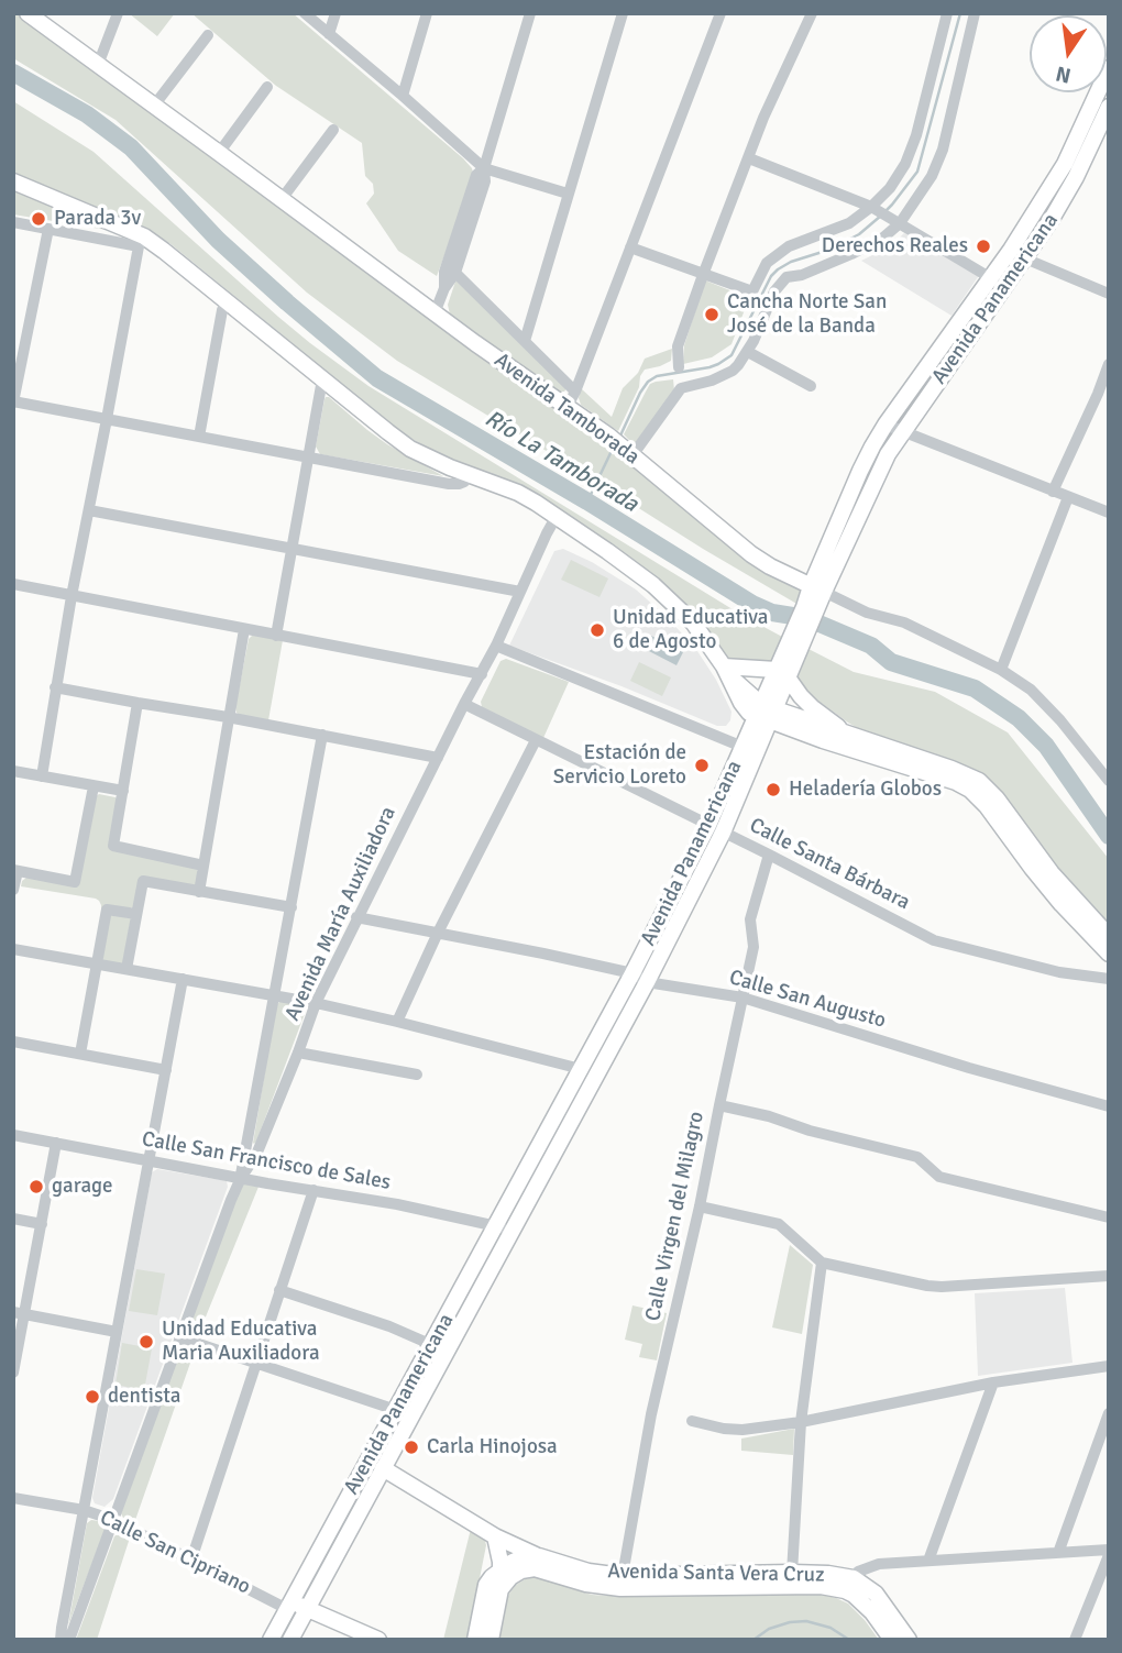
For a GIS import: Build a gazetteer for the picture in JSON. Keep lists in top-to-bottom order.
{
  "streets": {
    "main road": [
      "Avenida Panamericana",
      "Avenida Tamborada",
      "Calle San Cipriano",
      "Avenida Santa Vera Cruz"
    ],
    "street": [
      "Calle Santa Bárbara",
      "Avenida María Auxiliadora",
      "Calle San Augusto",
      "Calle San Francisco de Sales",
      "Calle Virgen del Milagro"
    ]
  },
  "crossings": [
    ["Avenida Panamericana", "Avenida Tamborada"],
    ["Avenida Panamericana", "Calle Santa Bárbara"],
    ["Avenida Panamericana", "Calle San Augusto"],
    ["Avenida Panamericana", "Calle San Francisco de Sales"],
    ["Avenida Panamericana", "Calle San Cipriano"],
    ["Avenida Panamericana", "Avenida Santa Vera Cruz"],
    ["Calle Santa Bárbara", "Avenida María Auxiliadora"],
    ["Calle Santa Bárbara", "Calle Virgen del Milagro"],
    ["Avenida María Auxiliadora", "Calle San Augusto"],
    ["Avenida María Auxiliadora", "Calle San Francisco de Sales"],
    ["Avenida María Auxiliadora", "Calle San Cipriano"],
    ["Calle San Augusto", "Calle Virgen del Milagro"],
    ["Calle Virgen del Milagro", "Avenida Santa Vera Cruz"]
  ],
  "water": ["Río La Tamborada"],
  "places": [
    "Parada 3v",
    "Derechos Reales",
    "Cancha Norte San José de la Banda",
    "Unidad Educativa 6 de Agosto",
    "Estación de Servicio Loreto",
    "Heladería Globos",
    "garage",
    "Unidad Educativa Maria Auxiliadora",
    "dentista",
    "Carla Hinojosa"
  ],
  "north": "bottom"
}
